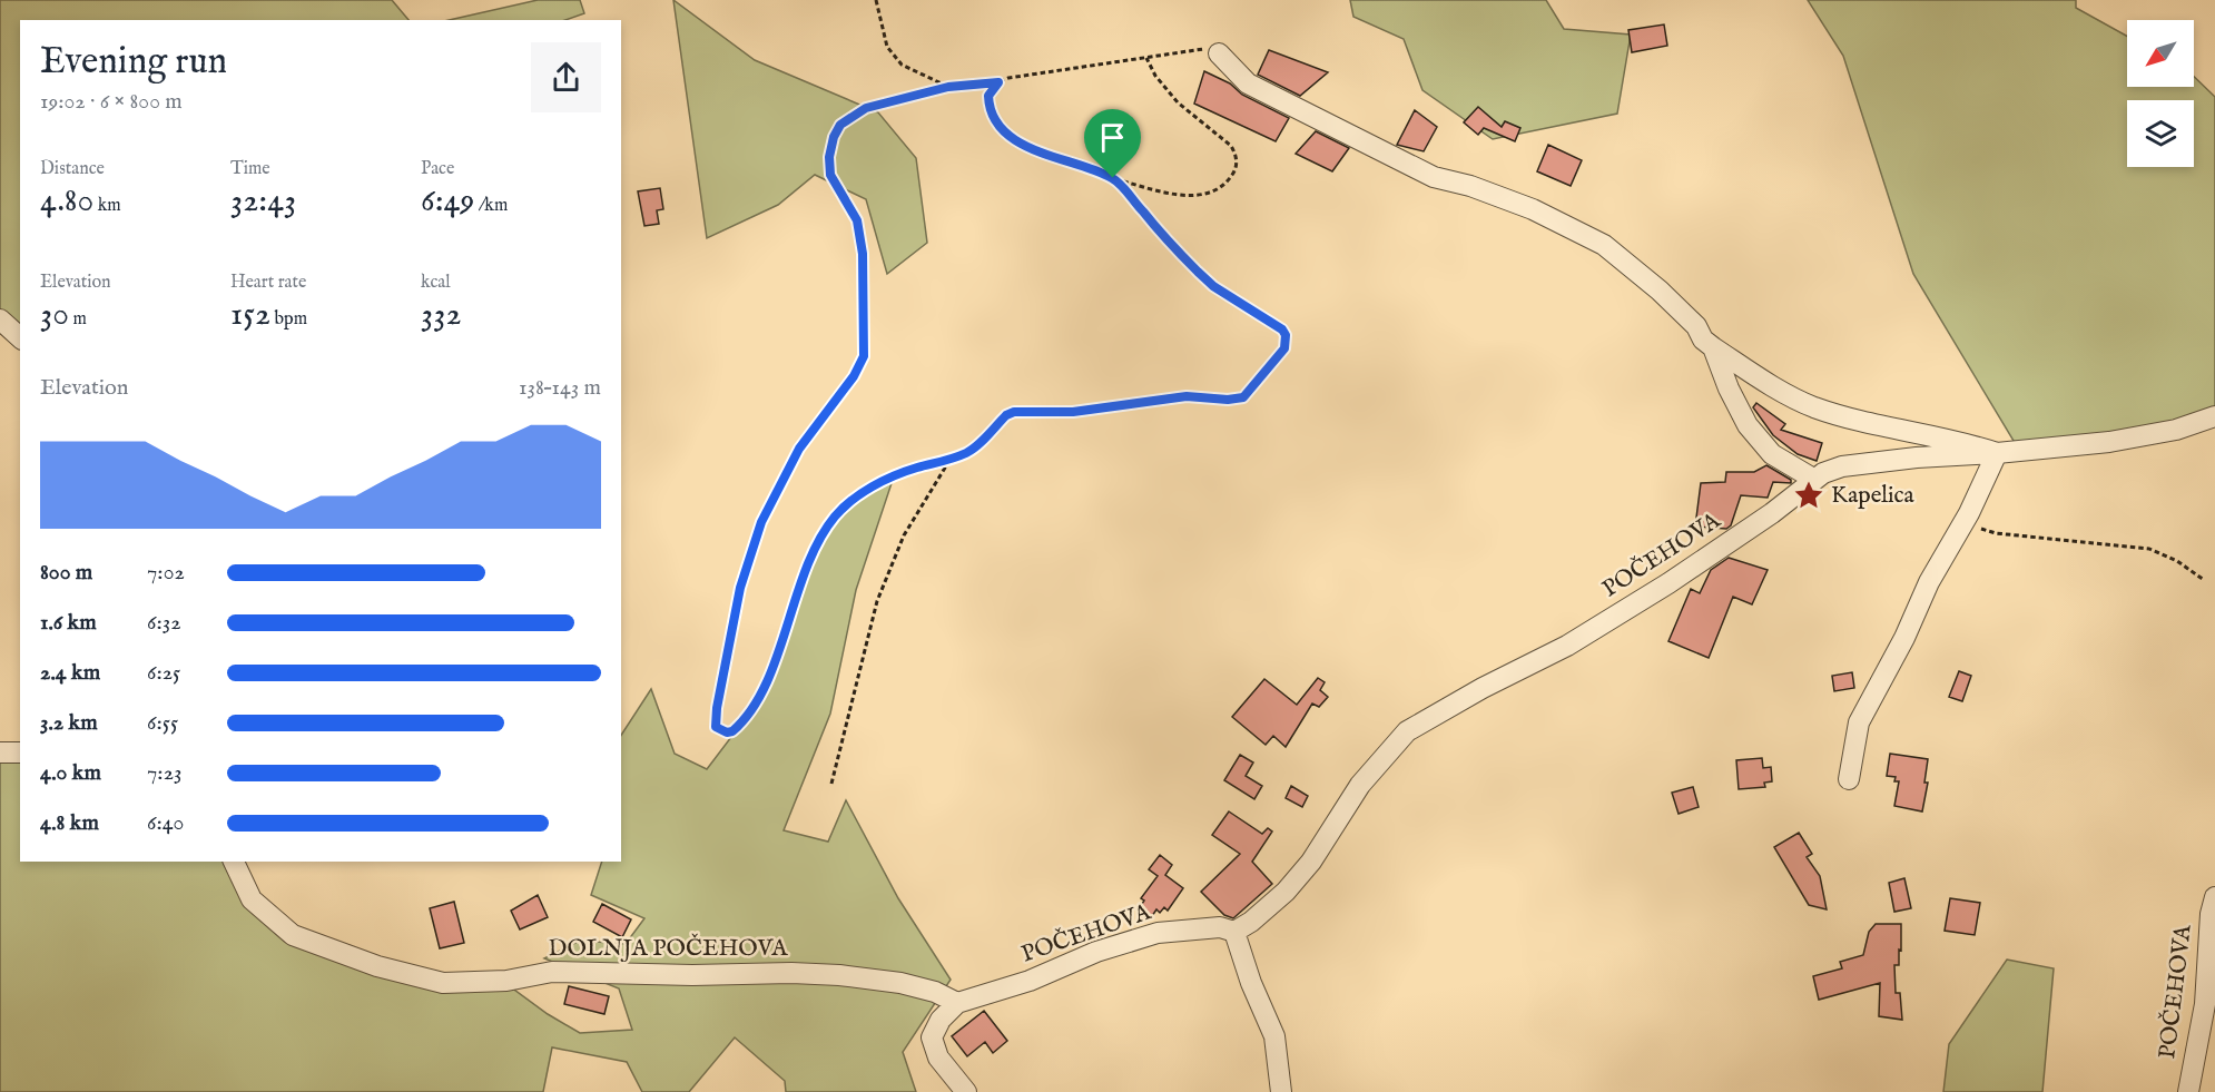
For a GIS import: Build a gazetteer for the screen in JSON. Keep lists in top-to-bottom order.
{
  "streets": {
    "street": ["POČEHOVA", "DOLNJA POČEHOVA"]
  },
  "crossings": [
    ["POČEHOVA", "DOLNJA POČEHOVA"]
  ],
  "places": {
    "place": ["Kapelica"]
  },
  "north": "bottom left",
  "page": {
    "heading": ["Evening run", "19:02 · 6 × 800 m"],
    "stats": [
      ["Distance", "4.80 km"],
      ["Time", "32:43"],
      ["Pace", "6:49 /km"],
      ["Elevation", "30 m"],
      ["Heart rate", "152 bpm"],
      ["kcal", "332"]
    ],
    "chart": ["Elevation", "138–143 m"],
    "list": [
      {
        "name": "800 m",
        "note": "7:02"
      },
      {
        "name": "1.6 km",
        "note": "6:32"
      },
      {
        "name": "2.4 km",
        "note": "6:25"
      },
      {
        "name": "3.2 km",
        "note": "6:55"
      },
      {
        "name": "4.0 km",
        "note": "7:23"
      },
      {
        "name": "4.8 km",
        "note": "6:40"
      }
    ]
  }
}
